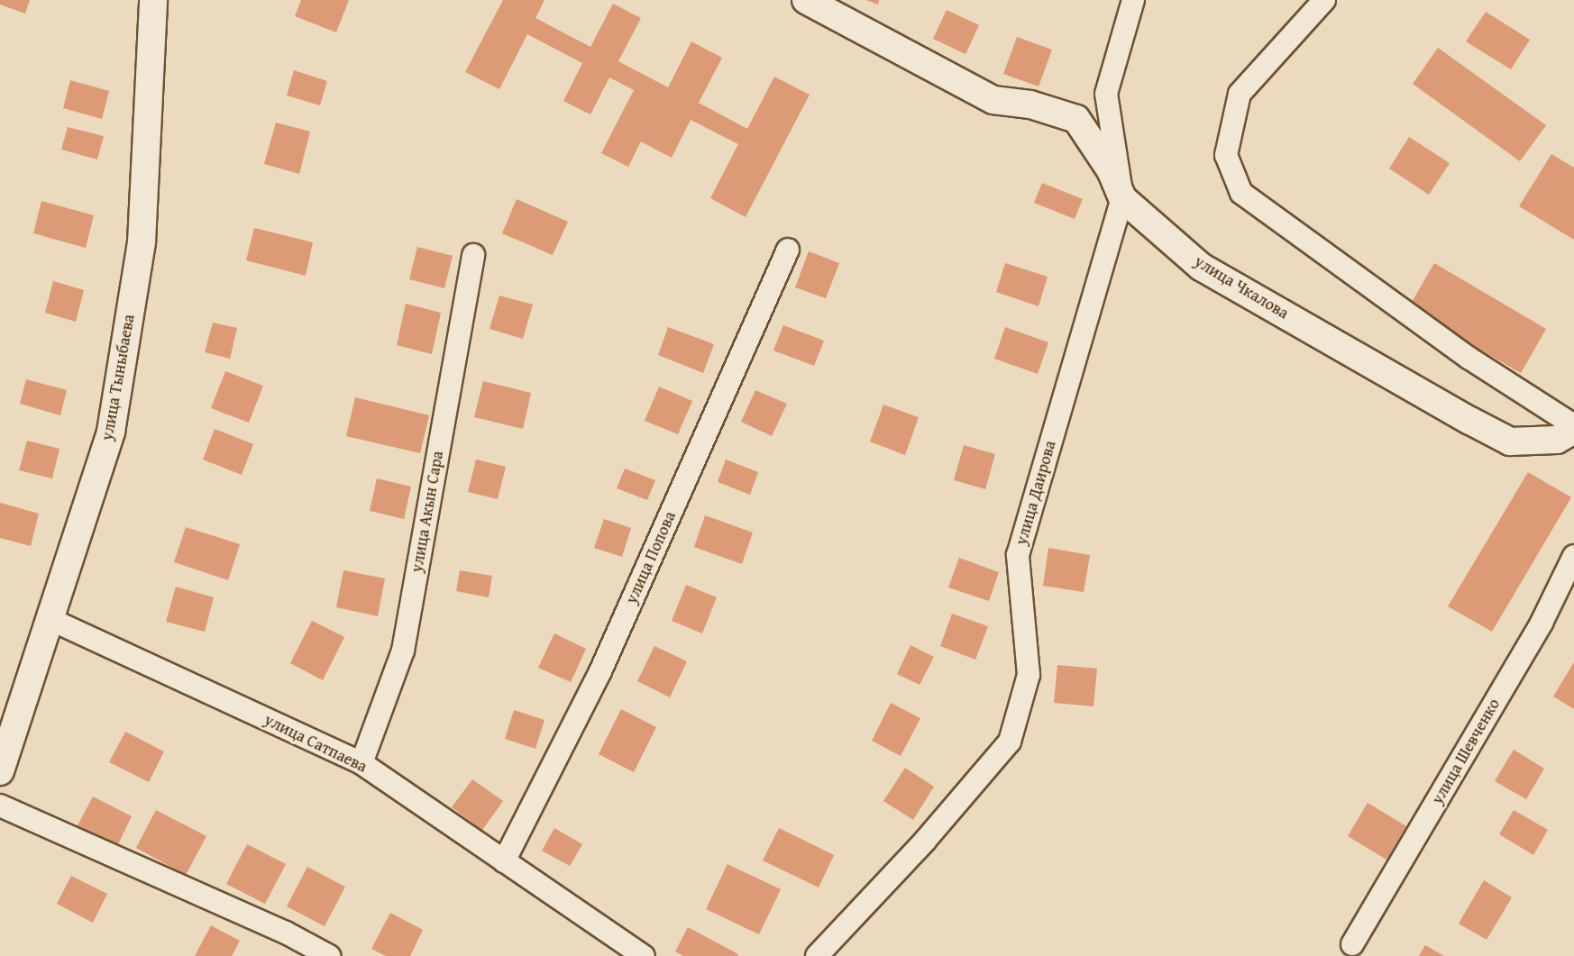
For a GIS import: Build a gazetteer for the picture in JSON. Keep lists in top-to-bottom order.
{
  "streets": {
    "street": [
      "улица Чкалова",
      "улица Тыныбаева",
      "улица Даирова",
      "улица Акын Сара",
      "улица Попова",
      "улица Сатпаева",
      "улица Шевченко"
    ]
  },
  "crossings": [
    ["улица Чкалова", "улица Даирова"],
    ["улица Тыныбаева", "улица Сатпаева"],
    ["улица Акын Сара", "улица Сатпаева"],
    ["улица Попова", "улица Сатпаева"]
  ]
}
